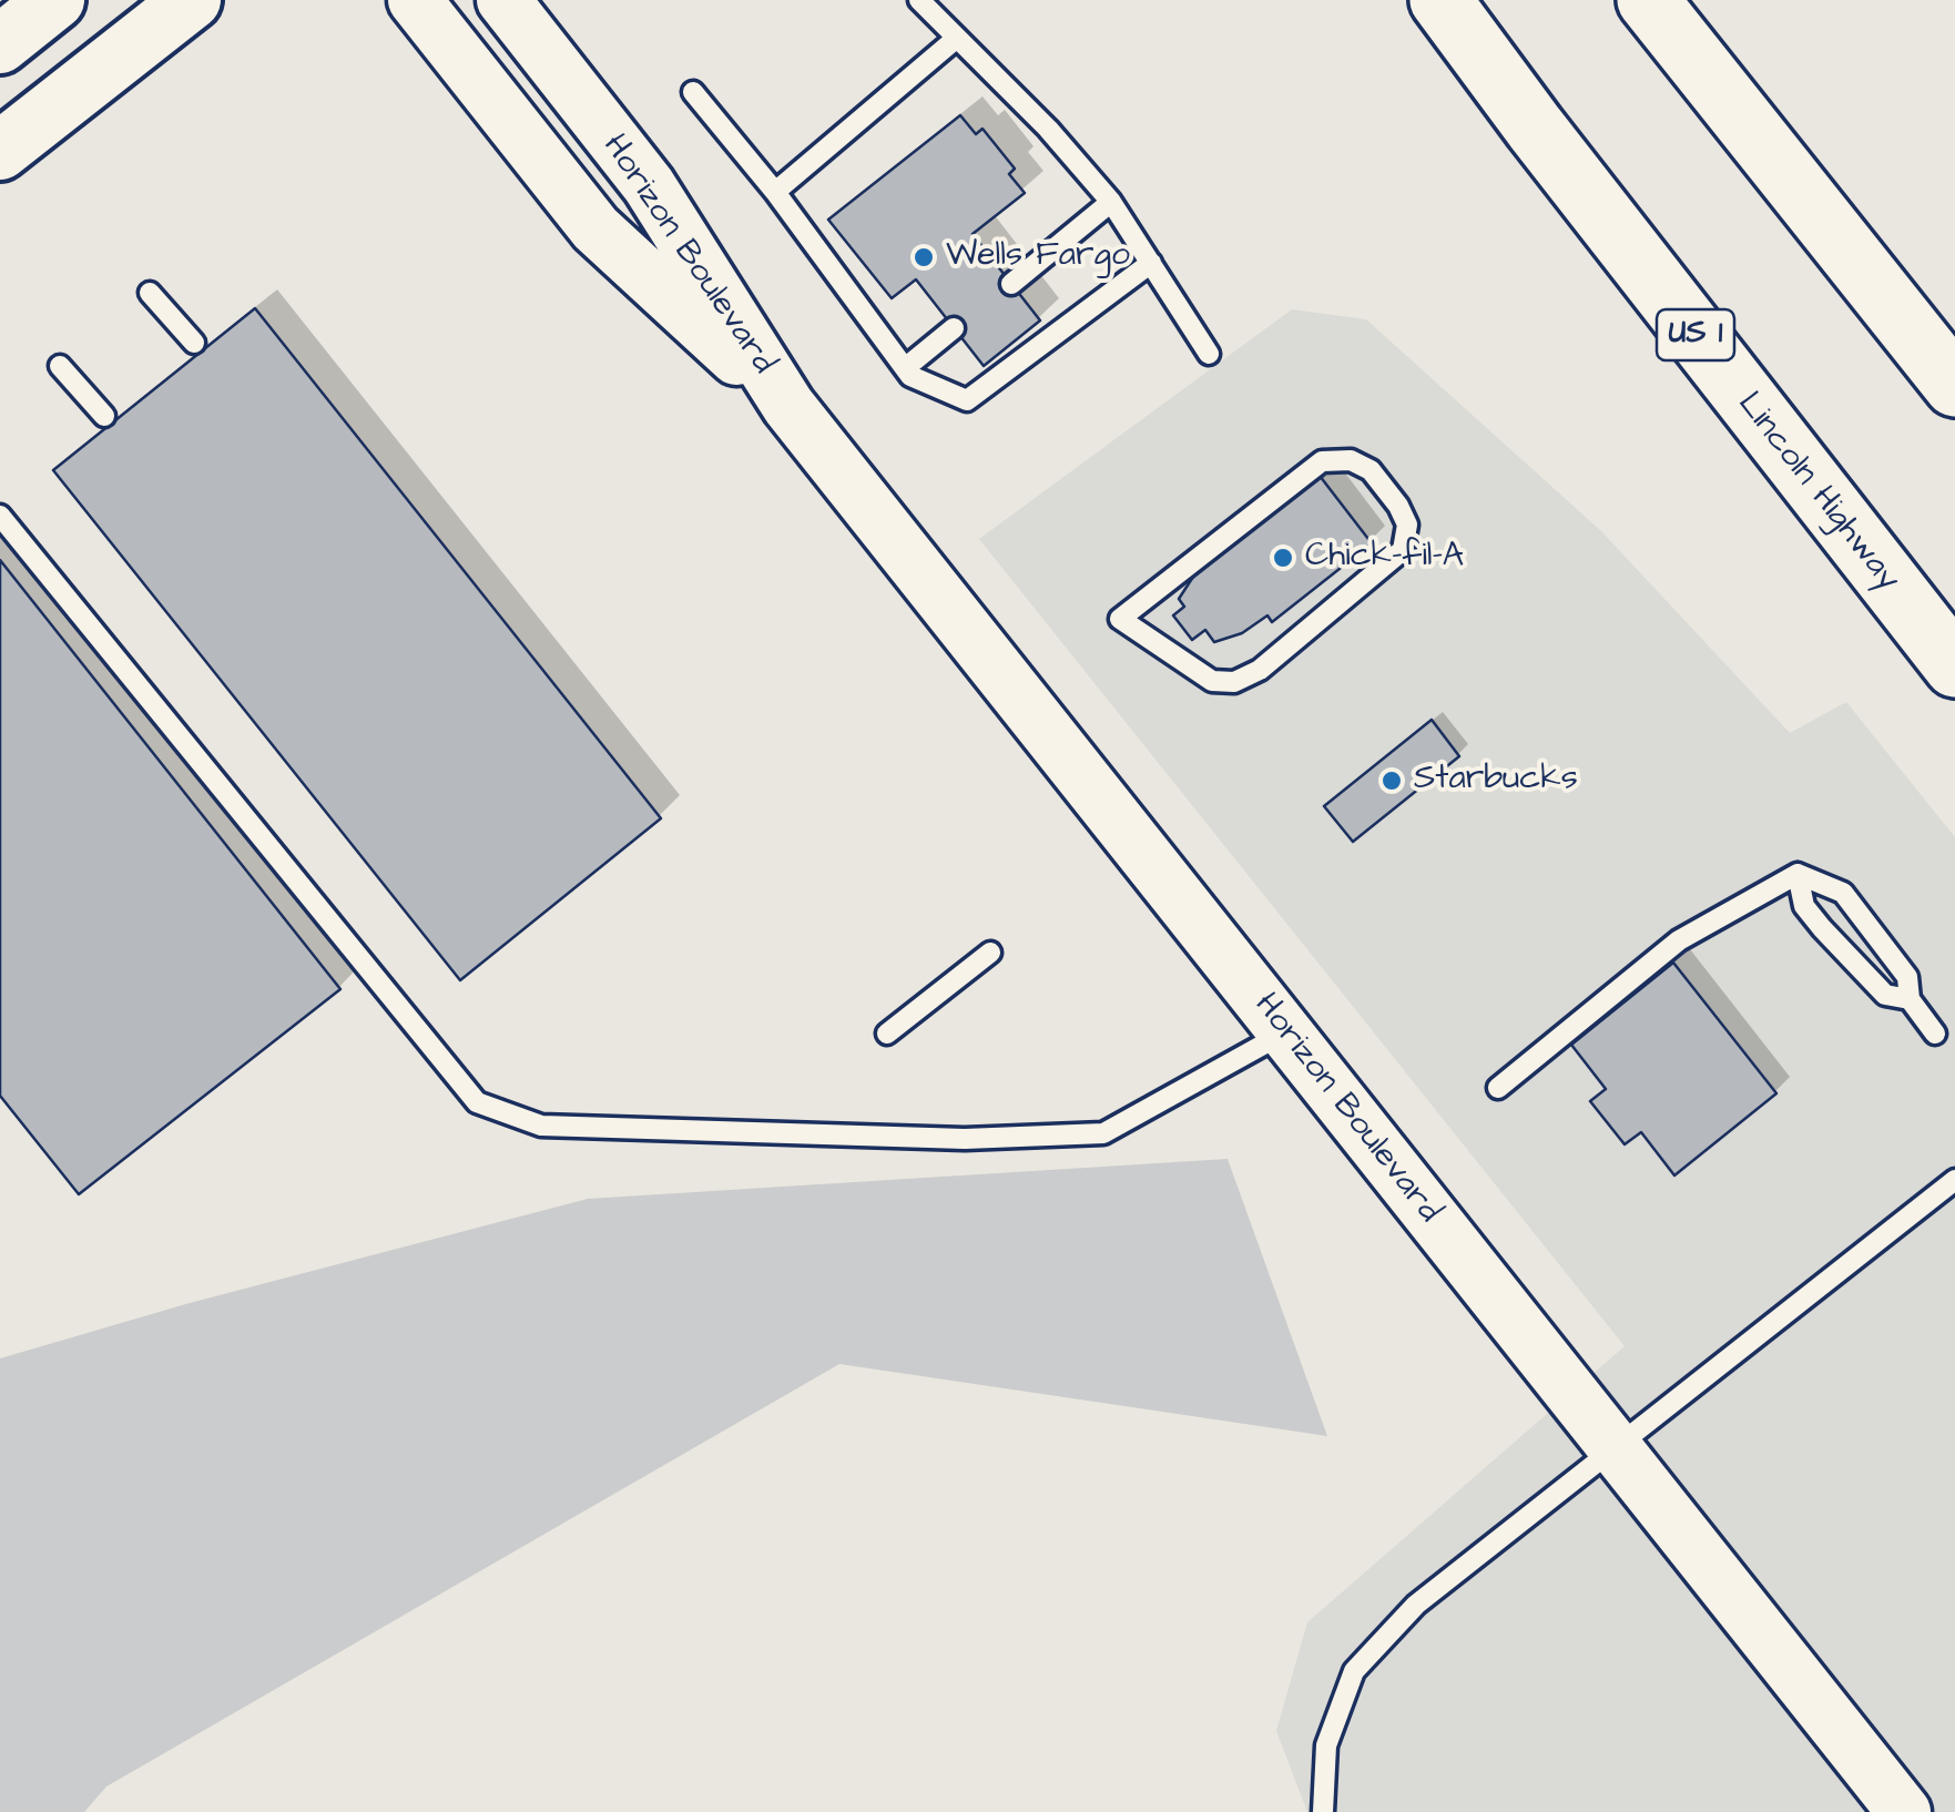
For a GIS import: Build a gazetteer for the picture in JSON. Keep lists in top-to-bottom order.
{
  "streets": {
    "highway": ["US 1", "Lincoln Highway"],
    "street": ["Horizon Boulevard"]
  },
  "places": ["Wells Fargo", "Chick-fil-A", "Starbucks"]
}
